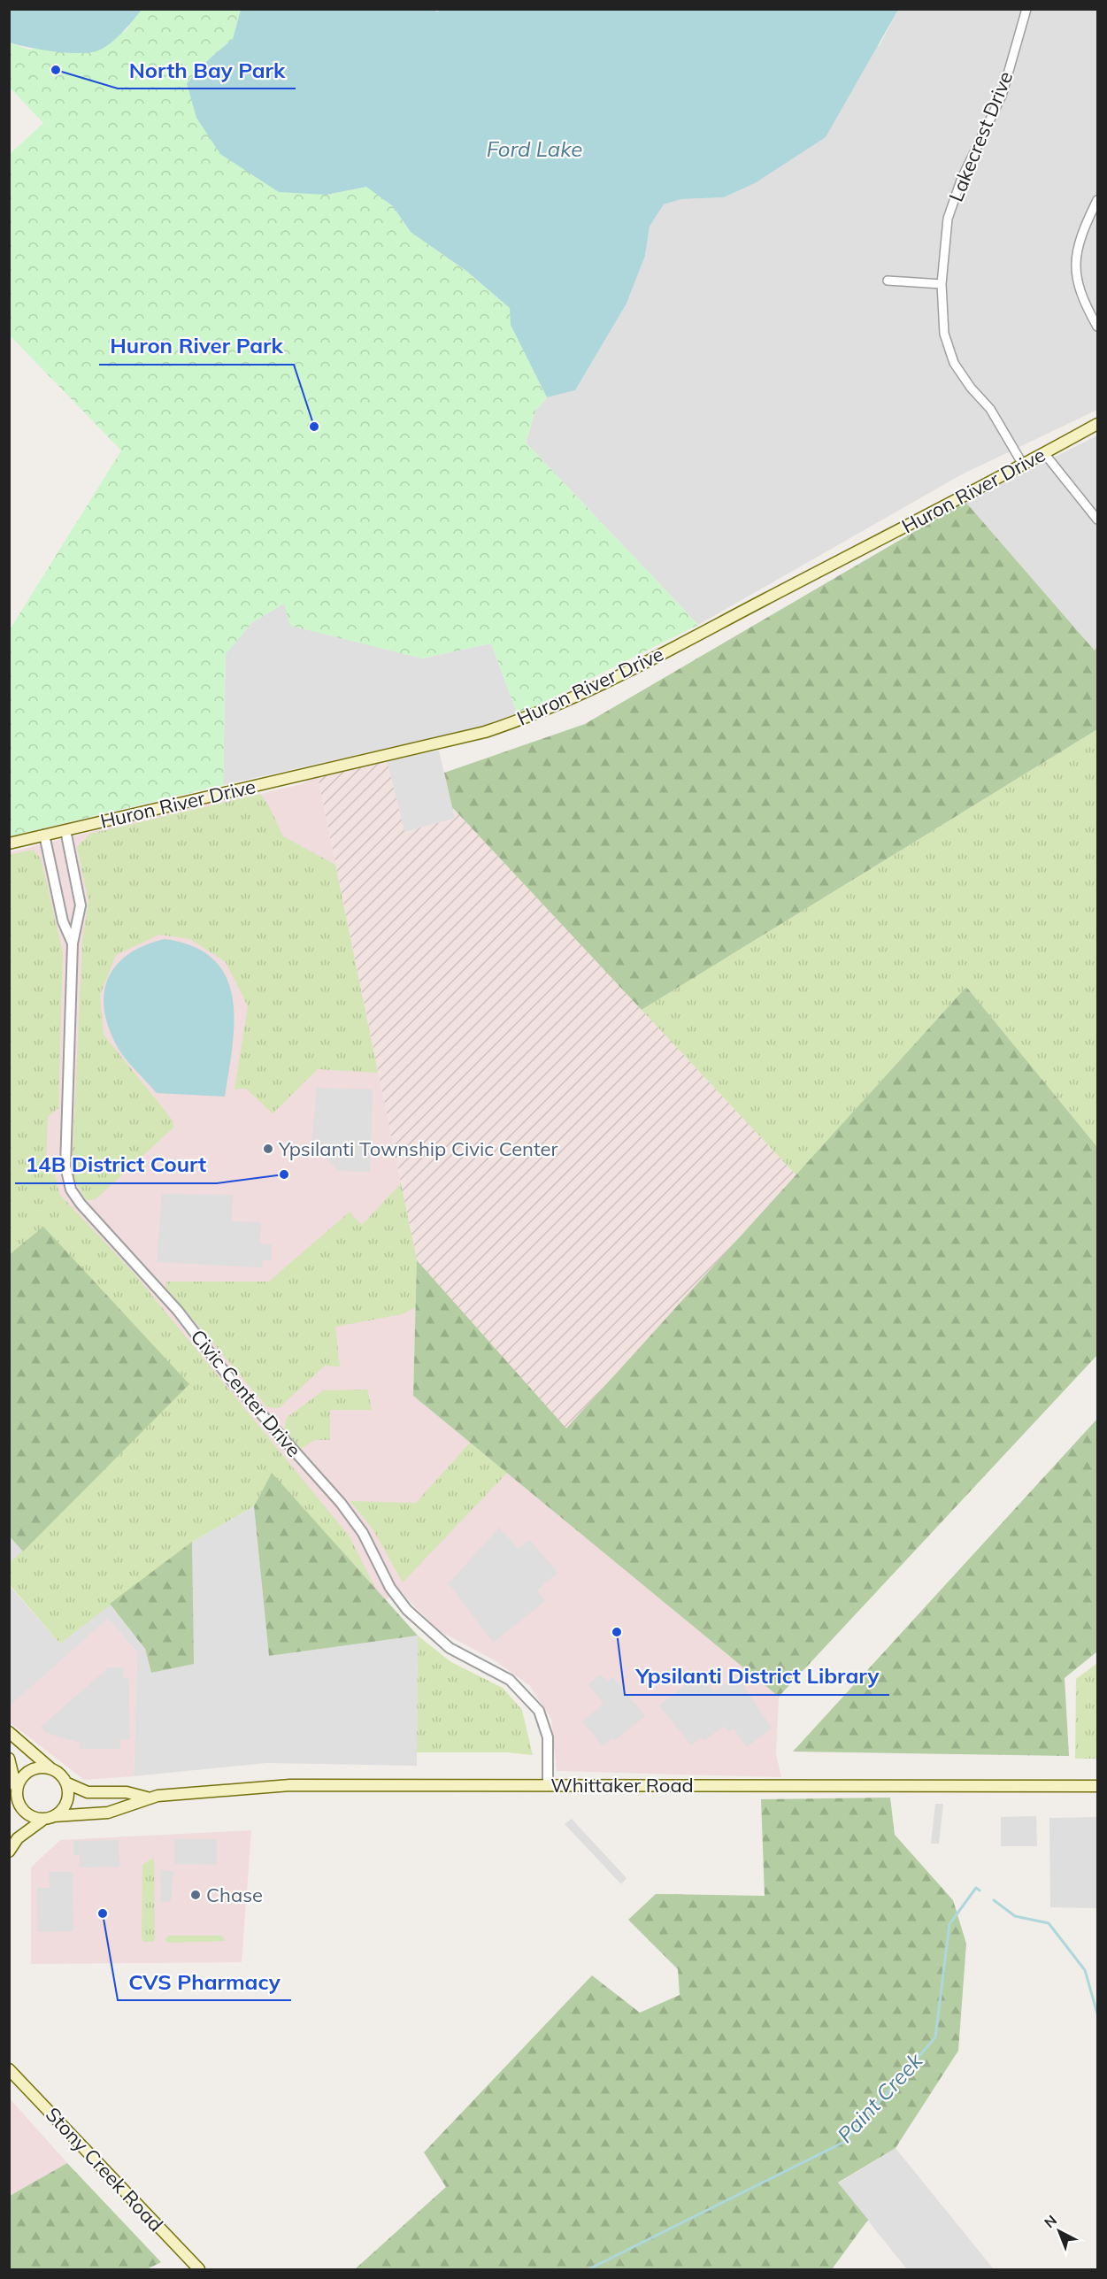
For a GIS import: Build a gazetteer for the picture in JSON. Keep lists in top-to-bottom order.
{
  "streets": {
    "main road": ["Huron River Drive", "Whittaker Road", "Stony Creek Road"],
    "street": ["Lakecrest Drive", "Civic Center Drive"]
  },
  "crossings": [
    ["Lakecrest Drive", "Huron River Drive"],
    ["Huron River Drive", "Civic Center Drive"],
    ["Civic Center Drive", "Whittaker Road"]
  ],
  "water": ["Ford Lake", "Paint Creek"],
  "places": [
    "North Bay Park",
    "Huron River Park",
    "Ypsilanti Township Civic Center",
    "14B District Court",
    "Ypsilanti District Library",
    "Chase",
    "CVS Pharmacy"
  ],
  "north": "top left"
}
